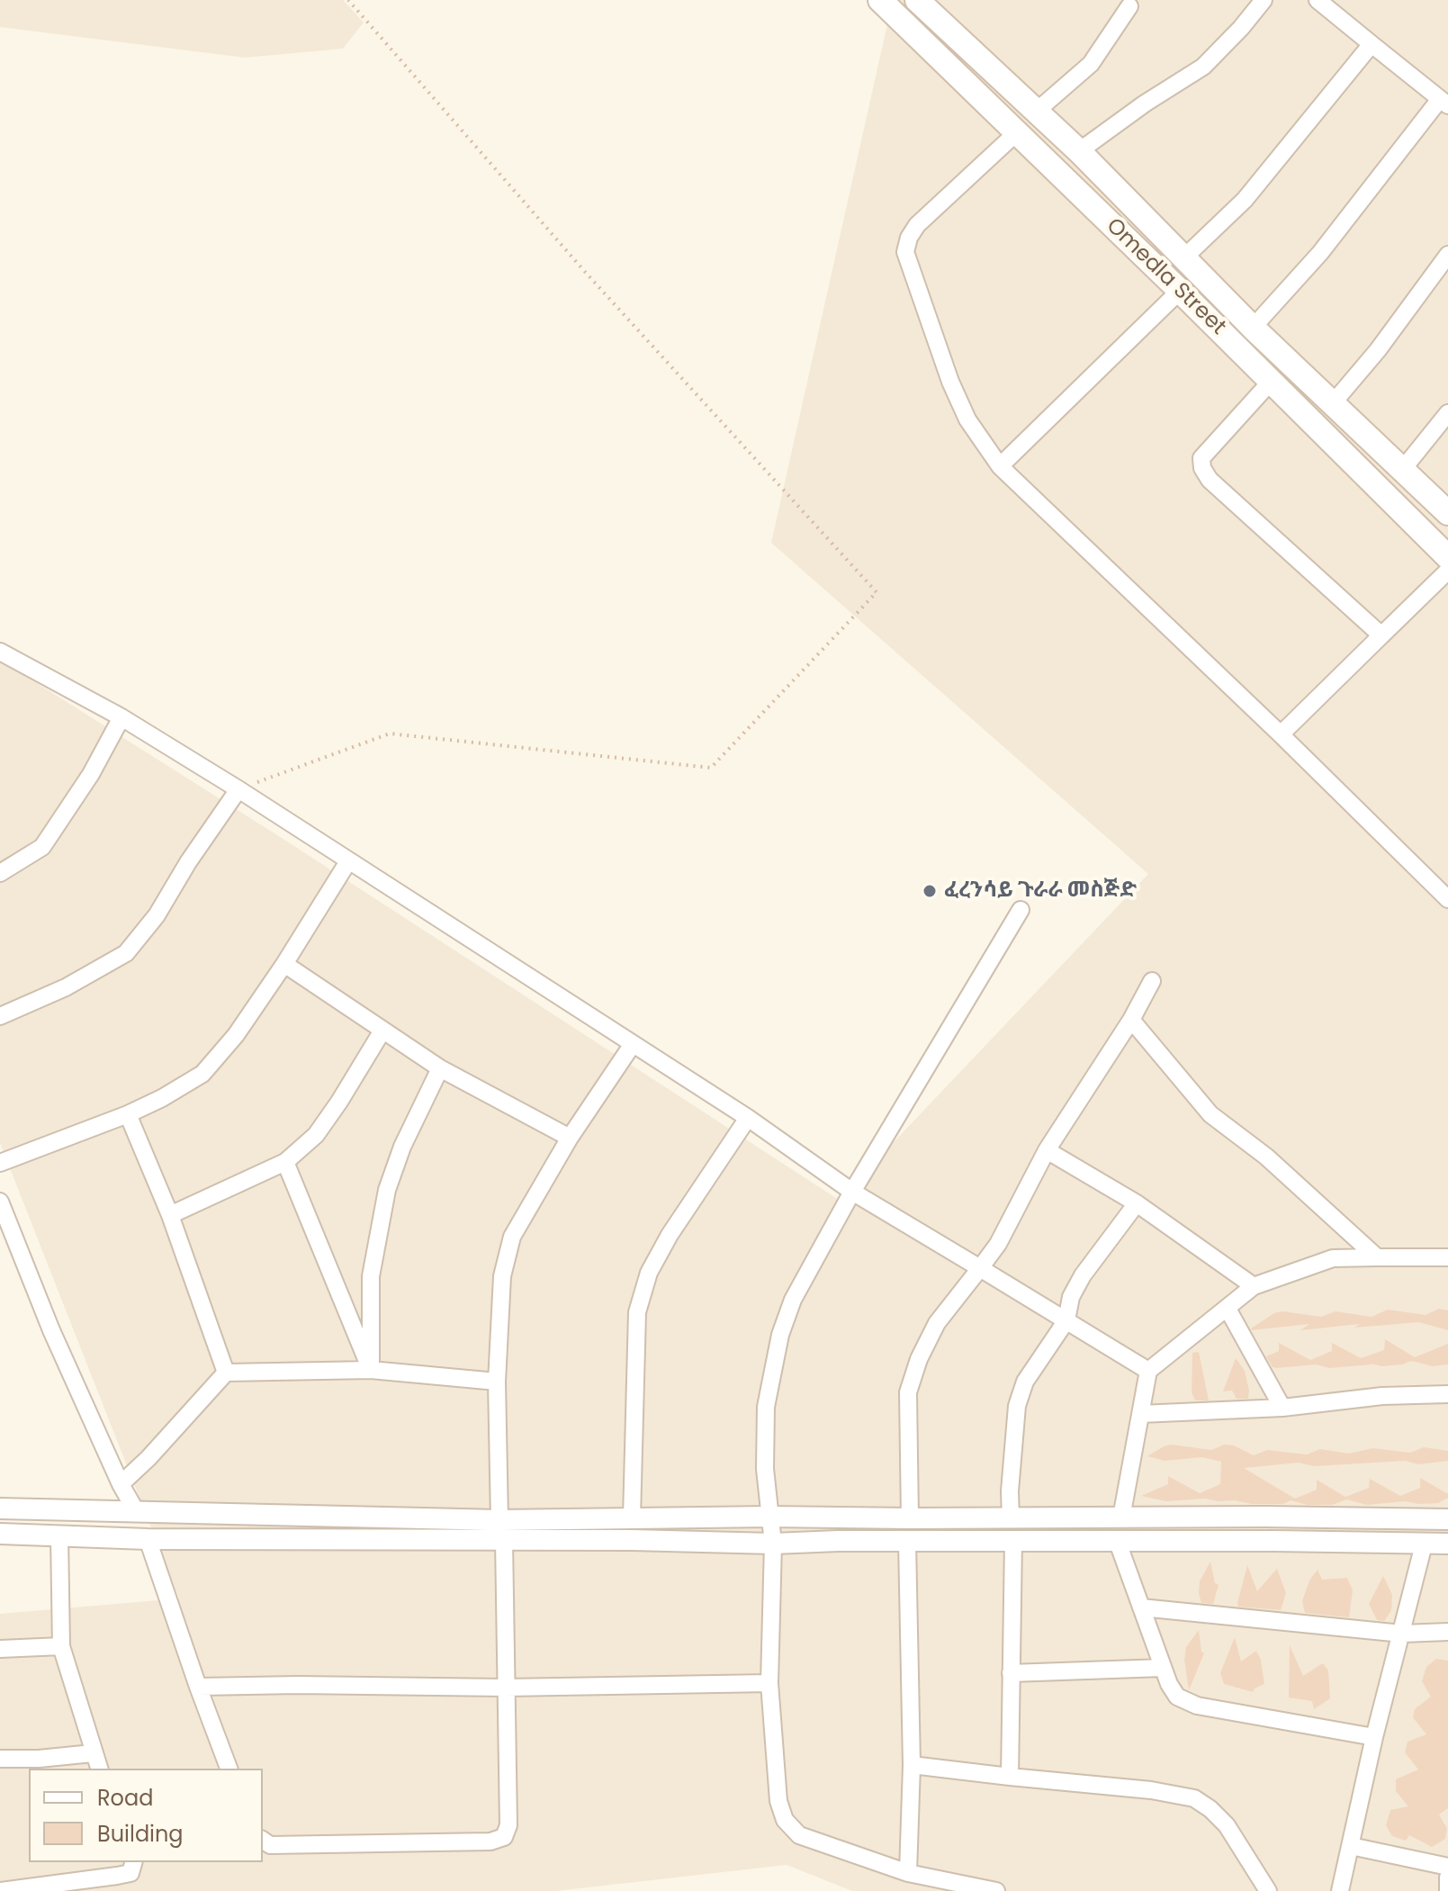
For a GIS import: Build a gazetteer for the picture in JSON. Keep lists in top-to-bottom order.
{
  "streets": {
    "main road": ["Omedla Street"]
  },
  "places": ["ፈረንሳይ ጉራራ መስጅድ"],
  "legend": ["Road", "Building"]
}
